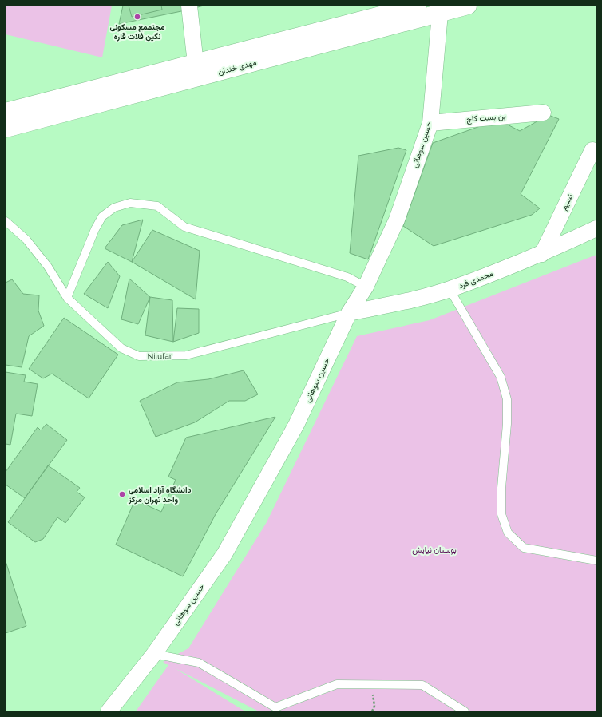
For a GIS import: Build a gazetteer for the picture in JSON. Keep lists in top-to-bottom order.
{
  "streets": {
    "main road": ["مهدی خندان"],
    "street": [
      "بن بست کاج",
      "حسین سوهانی",
      "نسیم",
      "محمدی فرد"
    ],
    "lane": ["Nilufar"]
  },
  "crossings": [
    ["مهدی خندان", "حسین سوهانی"],
    ["بن بست کاج", "حسین سوهانی"],
    ["حسین سوهانی", "محمدی فرد"],
    ["حسین سوهانی", "Nilufar"],
    ["نسیم", "محمدی فرد"],
    ["محمدی فرد", "Nilufar"]
  ],
  "parks": ["بوستان نیایش"],
  "places": ["مجتممع مسکونی نگین فلات قاره", "دانشگاه آزاد اسلامی واحد تهران مرکز"]
}
